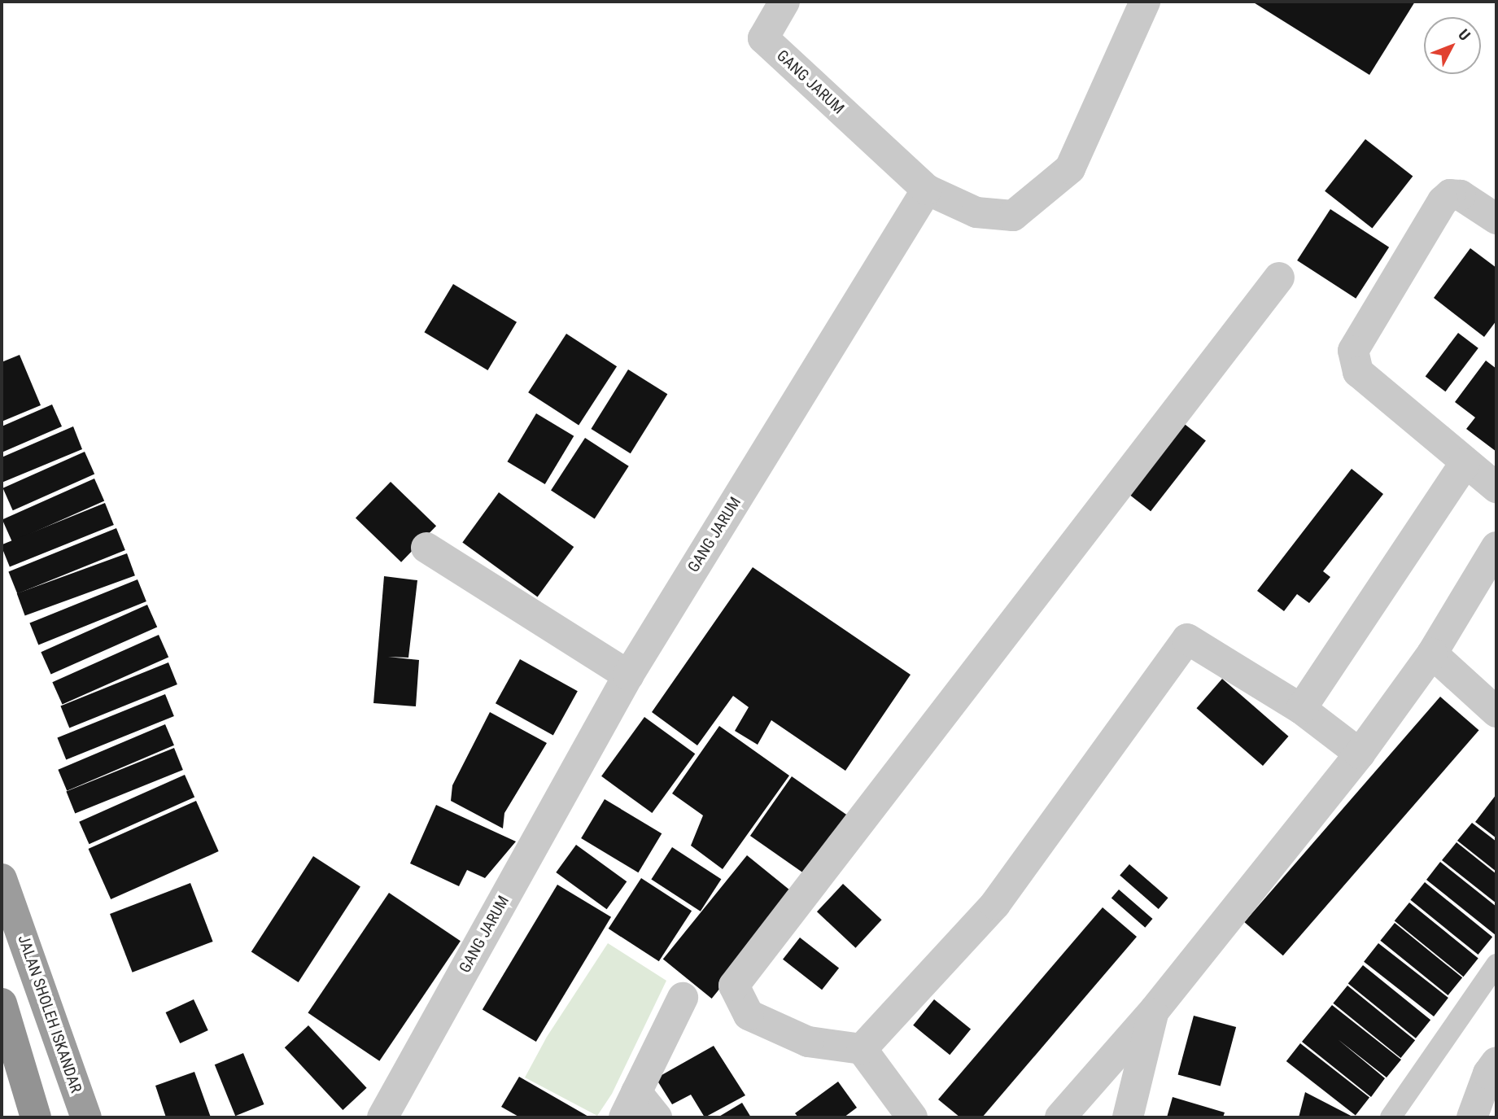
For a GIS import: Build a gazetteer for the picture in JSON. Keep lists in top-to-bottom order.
{
  "streets": {
    "highway": ["JALAN SHOLEH ISKANDAR"],
    "street": ["GANG JARUM"]
  },
  "north": "top right"
}
